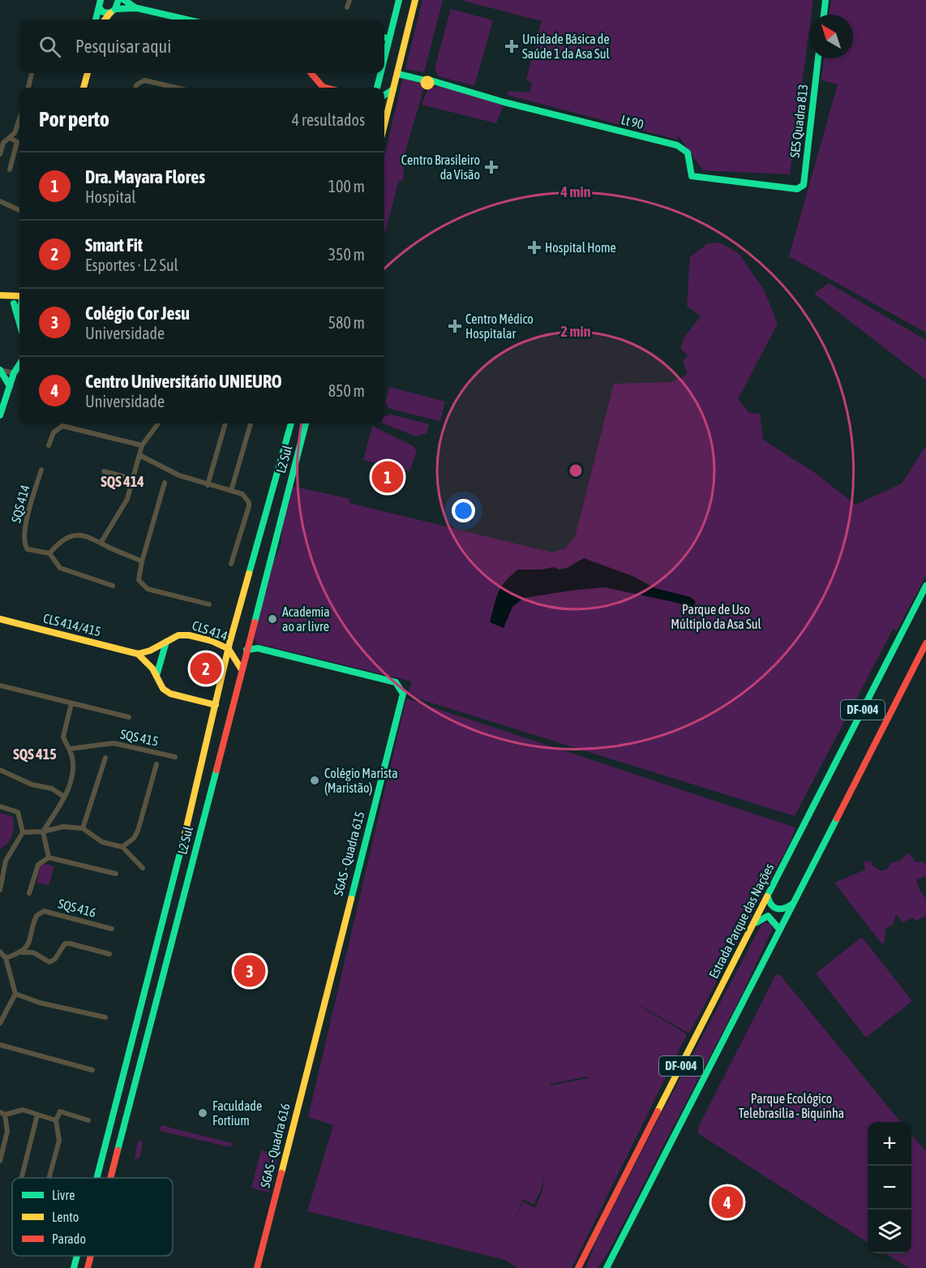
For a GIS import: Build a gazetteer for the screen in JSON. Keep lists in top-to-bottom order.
{
  "streets": {
    "main road": [
      "SES Quadra 813",
      "Lt 90",
      "L2 Sul",
      "CLS 414/415",
      "CLS 414",
      "DF-004",
      "SGAS - Quadra 615",
      "Estrada Parque das Nações",
      "SGAS - Quadra 616"
    ],
    "street": ["SQS 414", "SQS 415", "SQS 416"]
  },
  "crossings": [
    ["SES Quadra 813", "Lt 90"],
    ["L2 Sul", "CLS 414"],
    ["L2 Sul", "SGAS - Quadra 615"],
    ["CLS 414/415", "CLS 414"],
    ["SGAS - Quadra 615", "SGAS - Quadra 616"]
  ],
  "districts": ["SQS 414", "SQS 415"],
  "parks": ["Parque de Uso Múltiplo da Asa Sul", "Parque Ecológico Telebrasília - Biquinha"],
  "places": {
    "health": [
      "Unidade Básica de Saúde 1 da Asa Sul",
      "Centro Brasileiro da Visão",
      "Hospital Home",
      "Centro Médico Hospitalar"
    ],
    "other": ["Academia ao ar livre", "Colégio Marista (Maristão)", "Faculdade Fortium"]
  },
  "legend": ["Livre", "Lento", "Parado"],
  "north": "top left",
  "page": {
    "search": "Pesquisar aqui",
    "heading": ["Por perto", "4 resultados"],
    "list": [
      {
        "mark": "1",
        "name": "Dra. Mayara Flores",
        "note": "Hospital",
        "value": "100 m"
      },
      {
        "mark": "2",
        "name": "Smart Fit",
        "note": "Esportes · L2 Sul",
        "value": "350 m"
      },
      {
        "mark": "3",
        "name": "Colégio Cor Jesu",
        "note": "Universidade",
        "value": "580 m"
      },
      {
        "mark": "4",
        "name": "Centro Universitário UNIEURO",
        "note": "Universidade",
        "value": "850 m"
      }
    ],
    "pins": [
      "1",
      "2",
      "3",
      "4"
    ],
    "map_buttons": ["+", "−"]
  },
  "rings": ["4 min", "2 min"]
}
